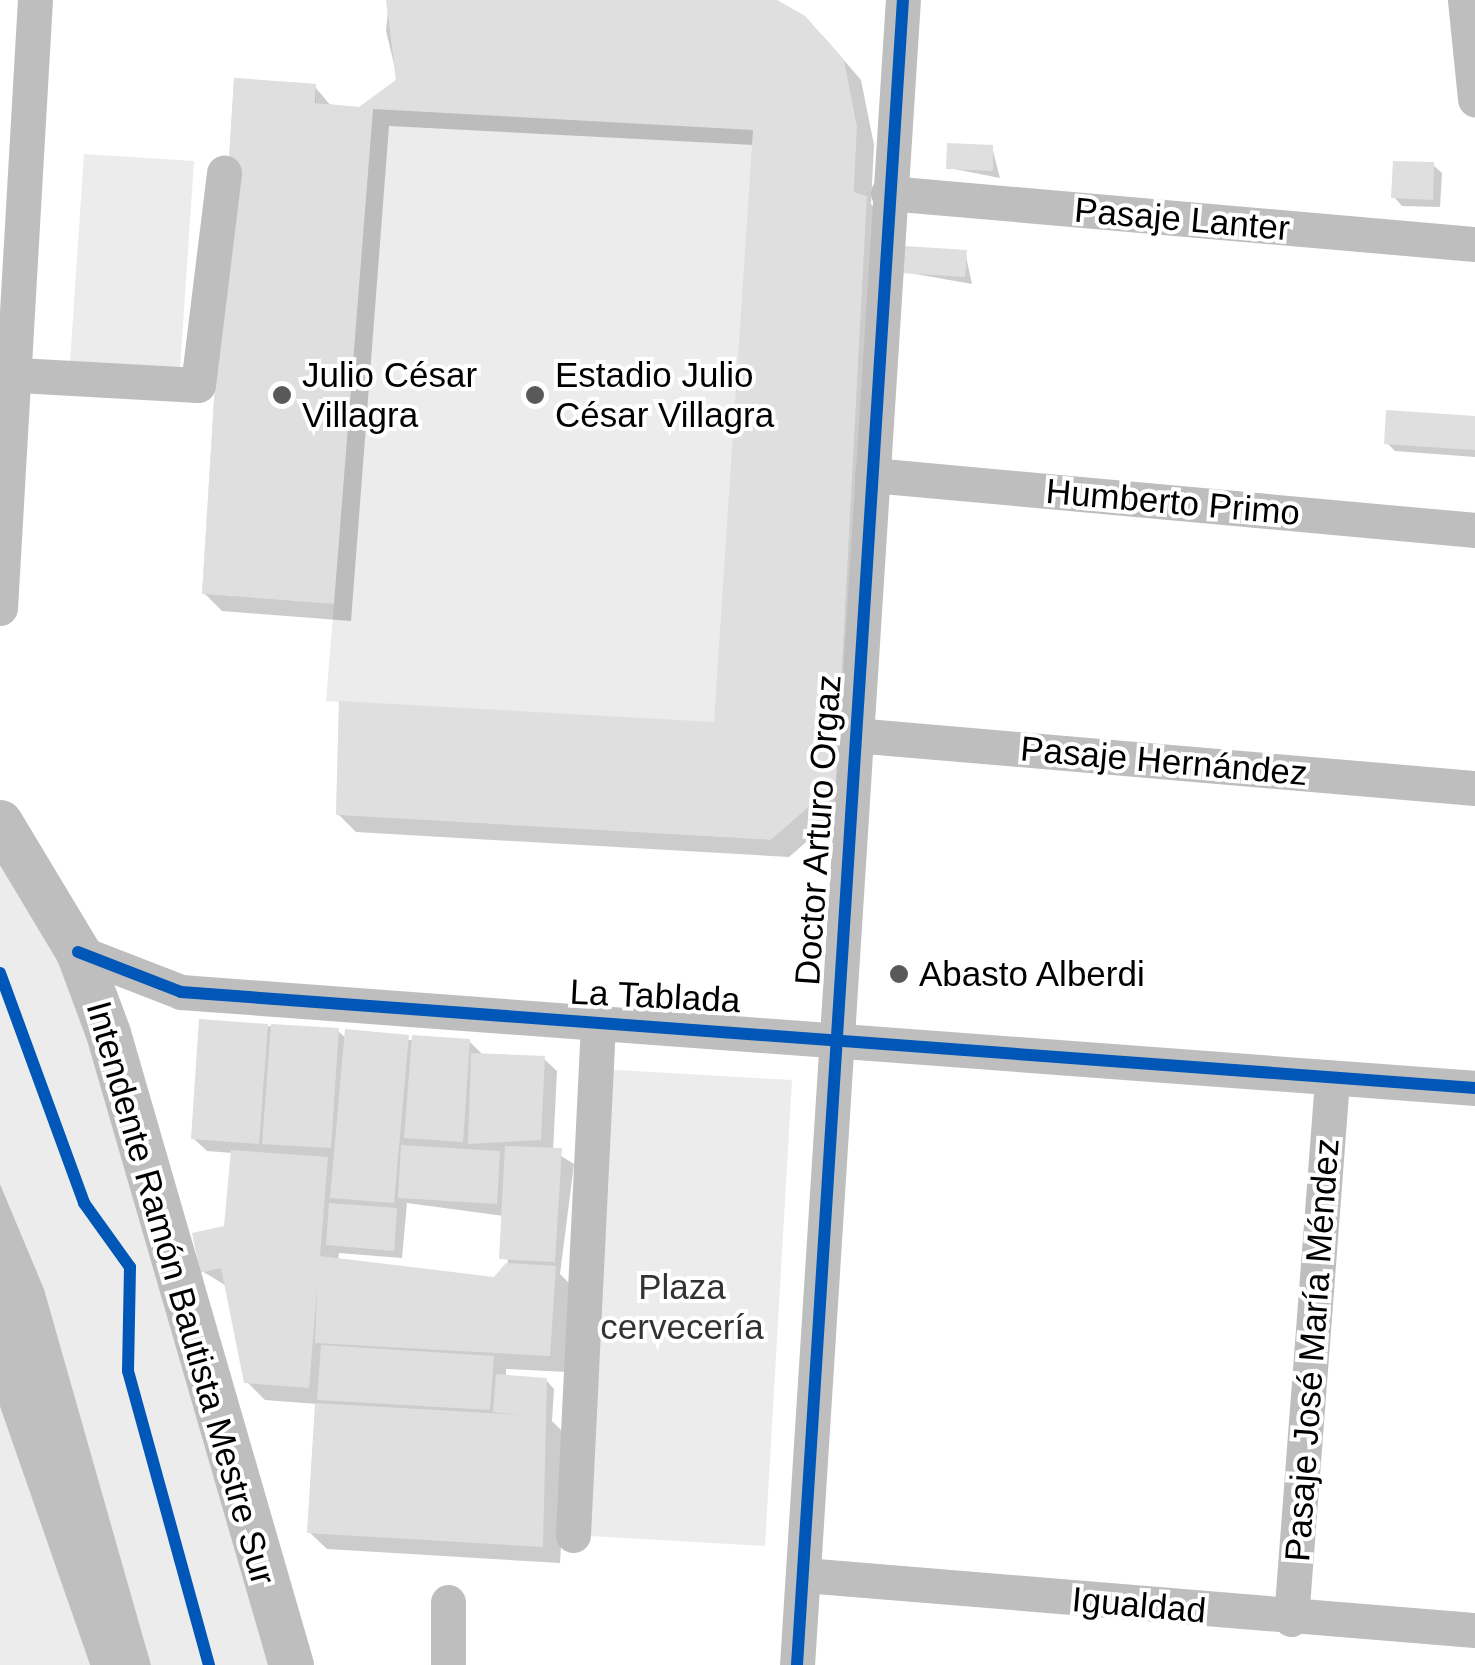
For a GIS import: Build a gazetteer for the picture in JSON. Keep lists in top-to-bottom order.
{
  "streets": {
    "main road": ["Intendente Ramón Bautista Mestre Sur"],
    "street": [
      "Pasaje Lanter",
      "Humberto Primo",
      "Pasaje Hernández",
      "Doctor Arturo Orgaz",
      "La Tablada",
      "Pasaje José María Méndez",
      "Igualdad"
    ]
  },
  "crossings": [
    ["Pasaje Lanter", "Doctor Arturo Orgaz"],
    ["Humberto Primo", "Doctor Arturo Orgaz"],
    ["Pasaje Hernández", "Doctor Arturo Orgaz"],
    ["Doctor Arturo Orgaz", "La Tablada"],
    ["Doctor Arturo Orgaz", "Igualdad"],
    ["La Tablada", "Intendente Ramón Bautista Mestre Sur"],
    ["La Tablada", "Pasaje José María Méndez"],
    ["Pasaje José María Méndez", "Igualdad"]
  ],
  "parks": ["Plaza cervecería"],
  "places": ["Julio César Villagra", "Estadio Julio César Villagra", "Abasto Alberdi"]
}
